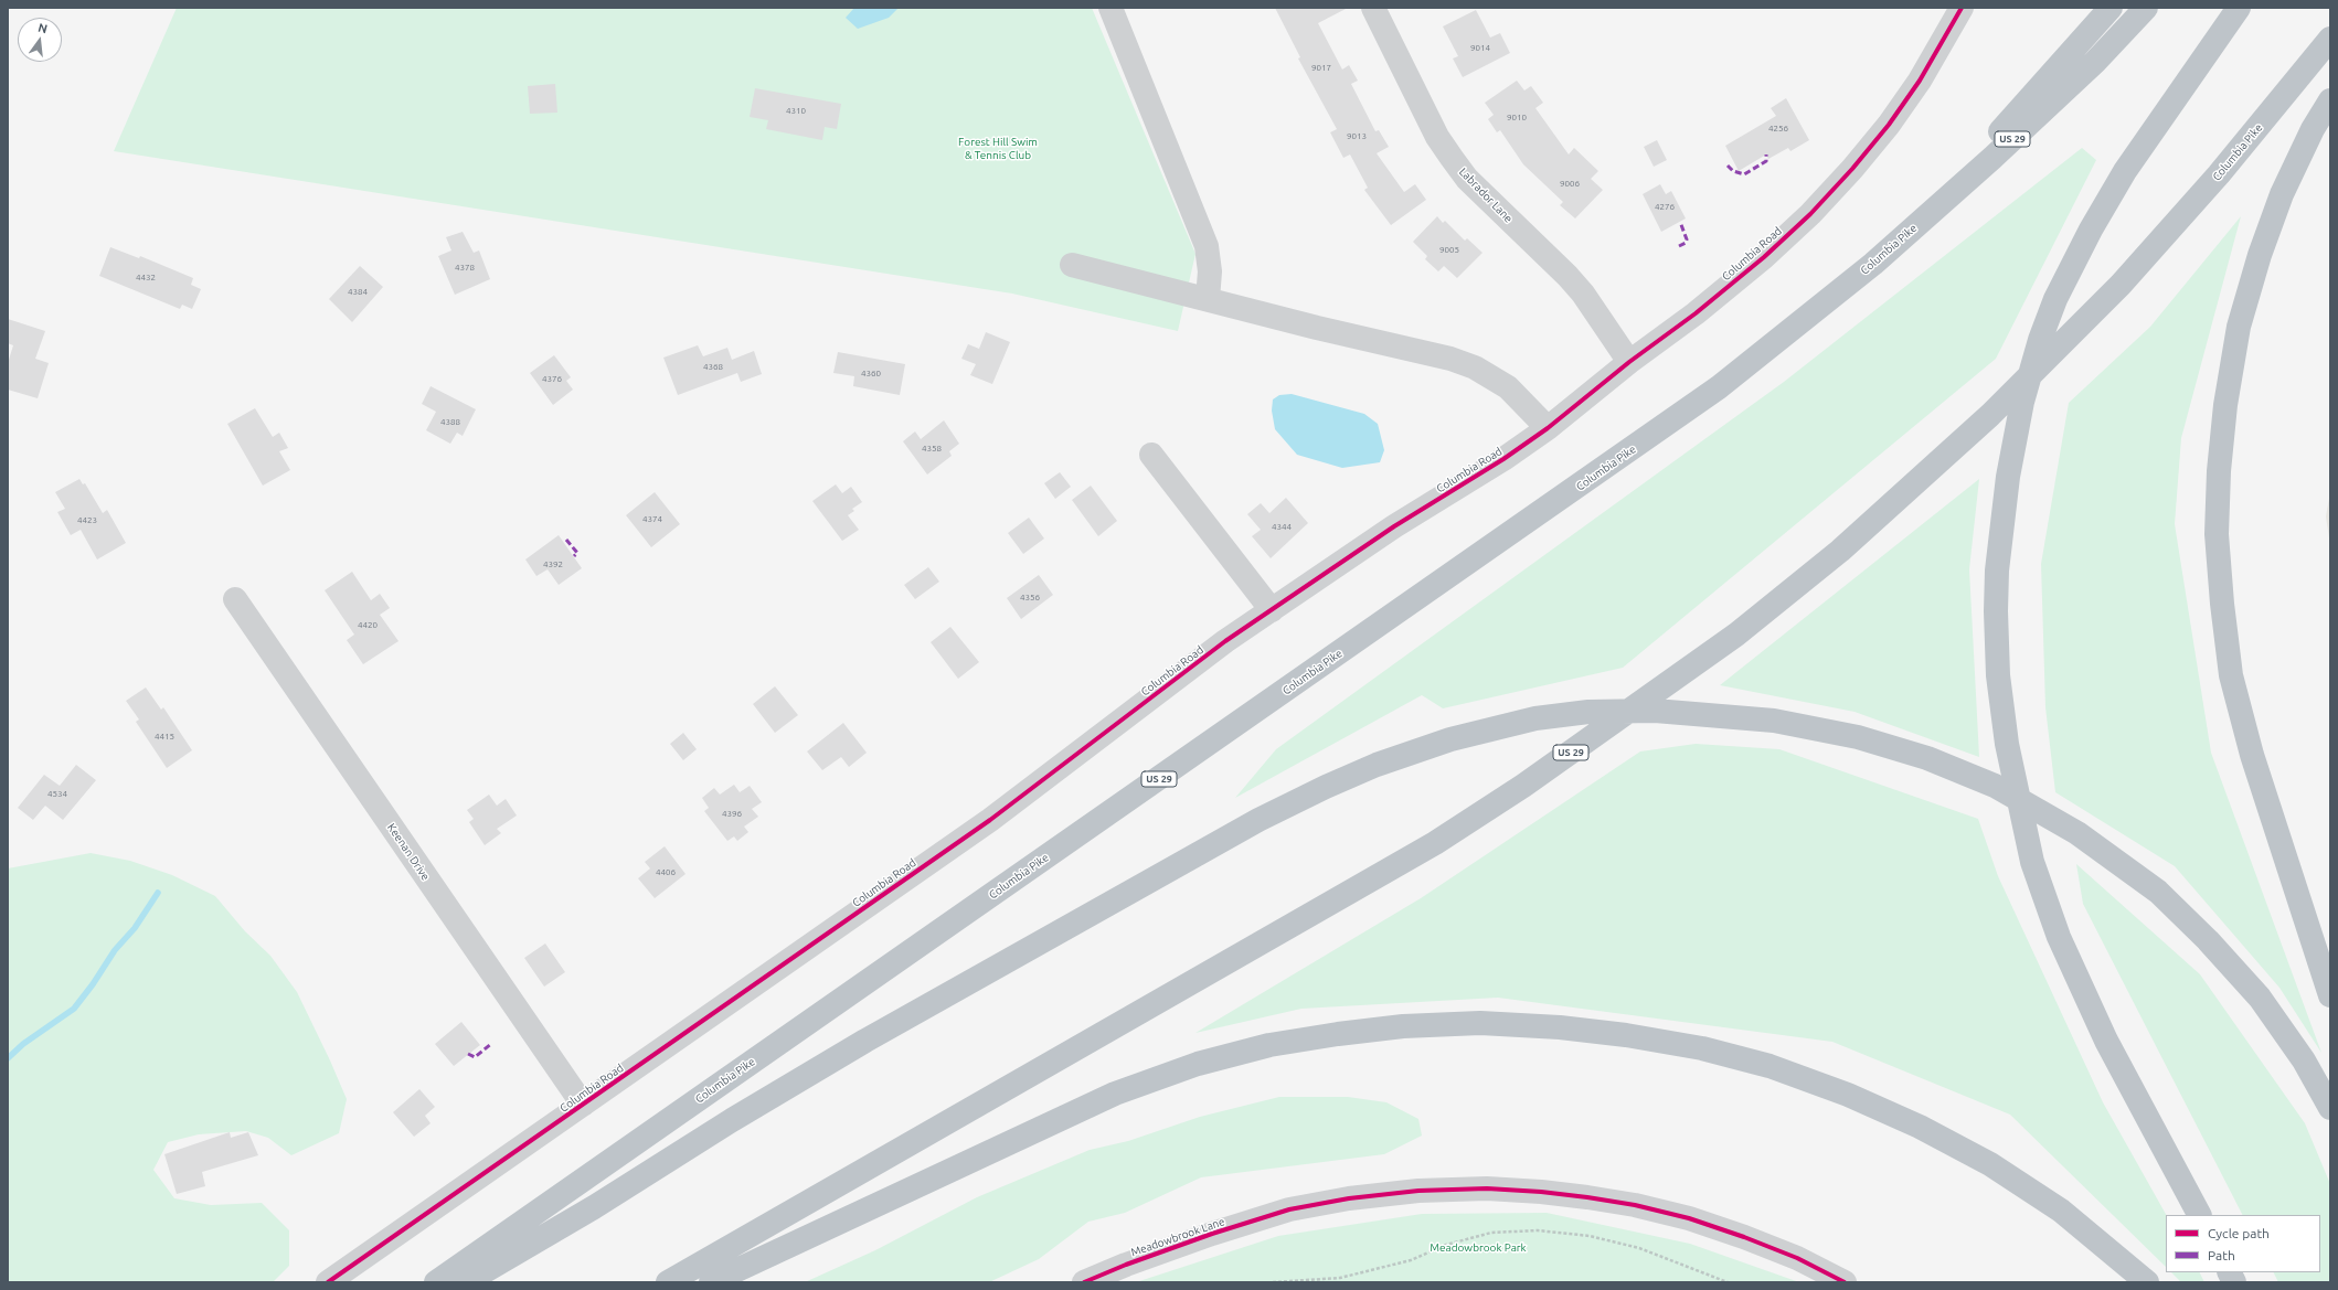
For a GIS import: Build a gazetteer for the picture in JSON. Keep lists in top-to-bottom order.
{
  "streets": {
    "highway": ["US 29", "Columbia Pike"],
    "street": [
      "Labrador Lane",
      "Columbia Road",
      "Keenan Drive",
      "Meadowbrook Lane"
    ]
  },
  "crossings": [
    ["Labrador Lane", "Columbia Road"],
    ["Columbia Road", "Keenan Drive"]
  ],
  "parks": ["Forest Hill Swim & Tennis Club", "Meadowbrook Park"],
  "house_numbers": [
    "9014",
    "9017",
    "4310",
    "9010",
    "4256",
    "9013",
    "9006",
    "4276",
    "9005",
    "4378",
    "4432",
    "4384",
    "4368",
    "4360",
    "4376",
    "4388",
    "4358",
    "4374",
    "4423",
    "4344",
    "4392",
    "4356",
    "4420",
    "4415",
    "4534",
    "4396",
    "4406"
  ],
  "legend": ["Cycle path", "Path"],
  "north": "top"
}
